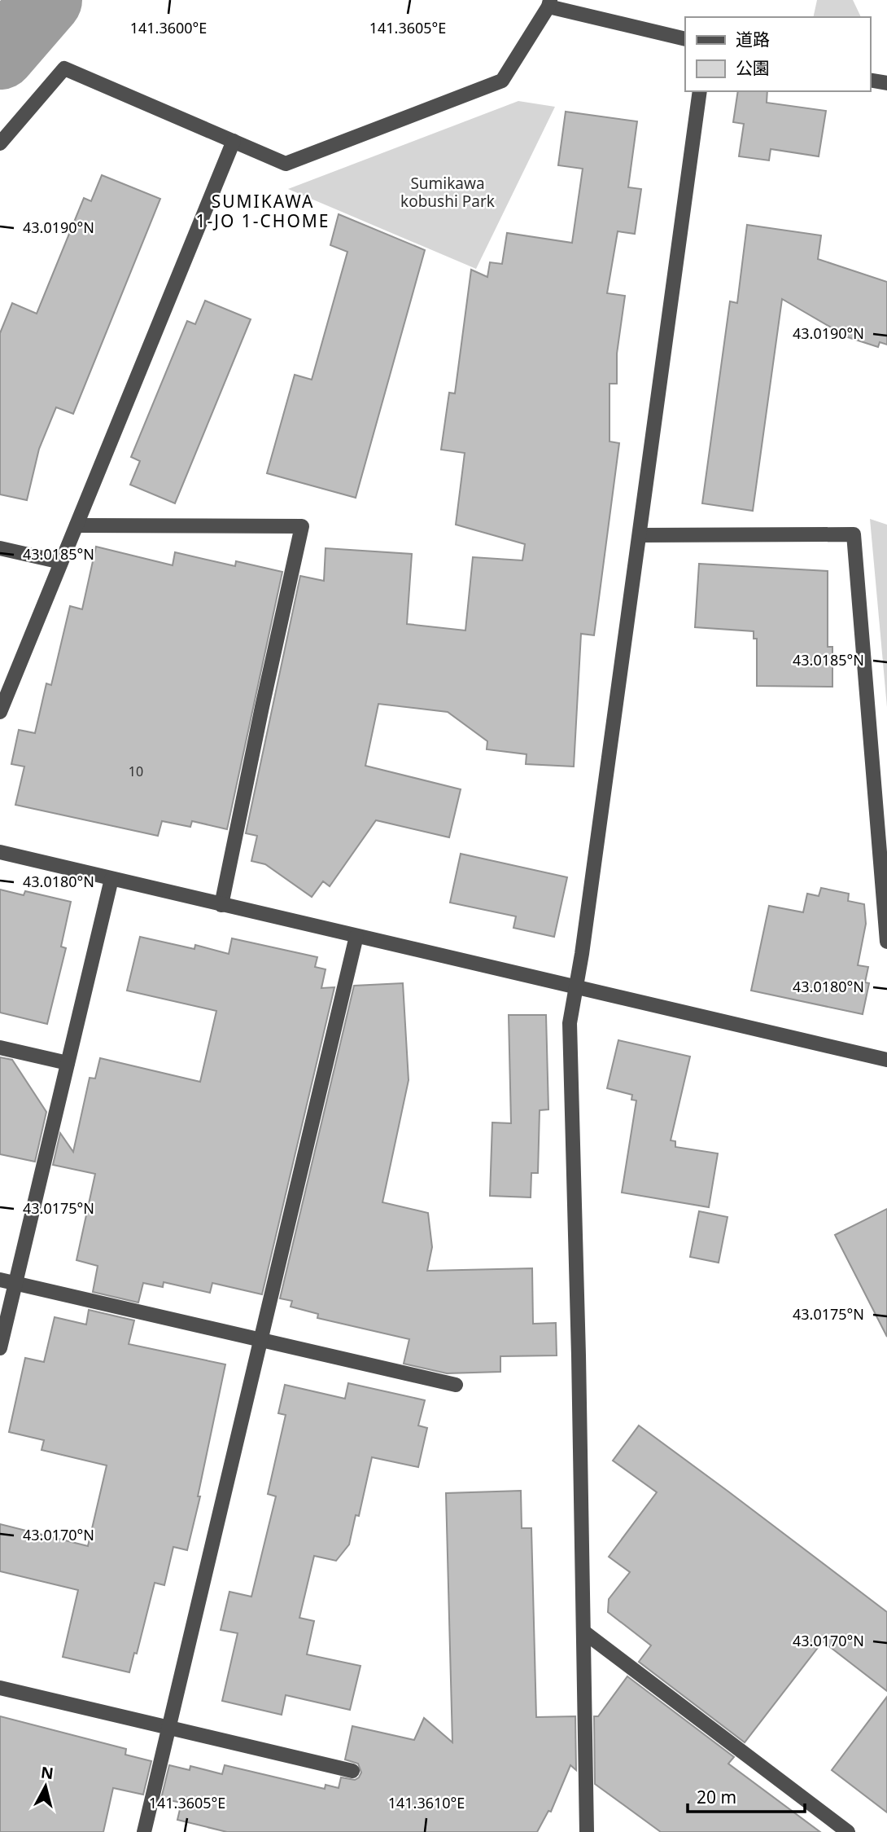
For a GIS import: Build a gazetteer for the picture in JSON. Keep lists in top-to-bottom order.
{
  "districts": ["SUMIKAWA 1-JO 1-CHOME"],
  "parks": ["Sumikawa kobushi Park"],
  "house_numbers": ["10"],
  "legend": ["道路", "公園"],
  "scale_bar": "20 m",
  "north": "top",
  "coordinates": [
    "141.3600°E",
    "141.3605°E",
    "43.0190°N",
    "43.0185°N",
    "43.0180°N",
    "43.0175°N",
    "43.0170°N",
    "141.3610°E"
  ]
}
